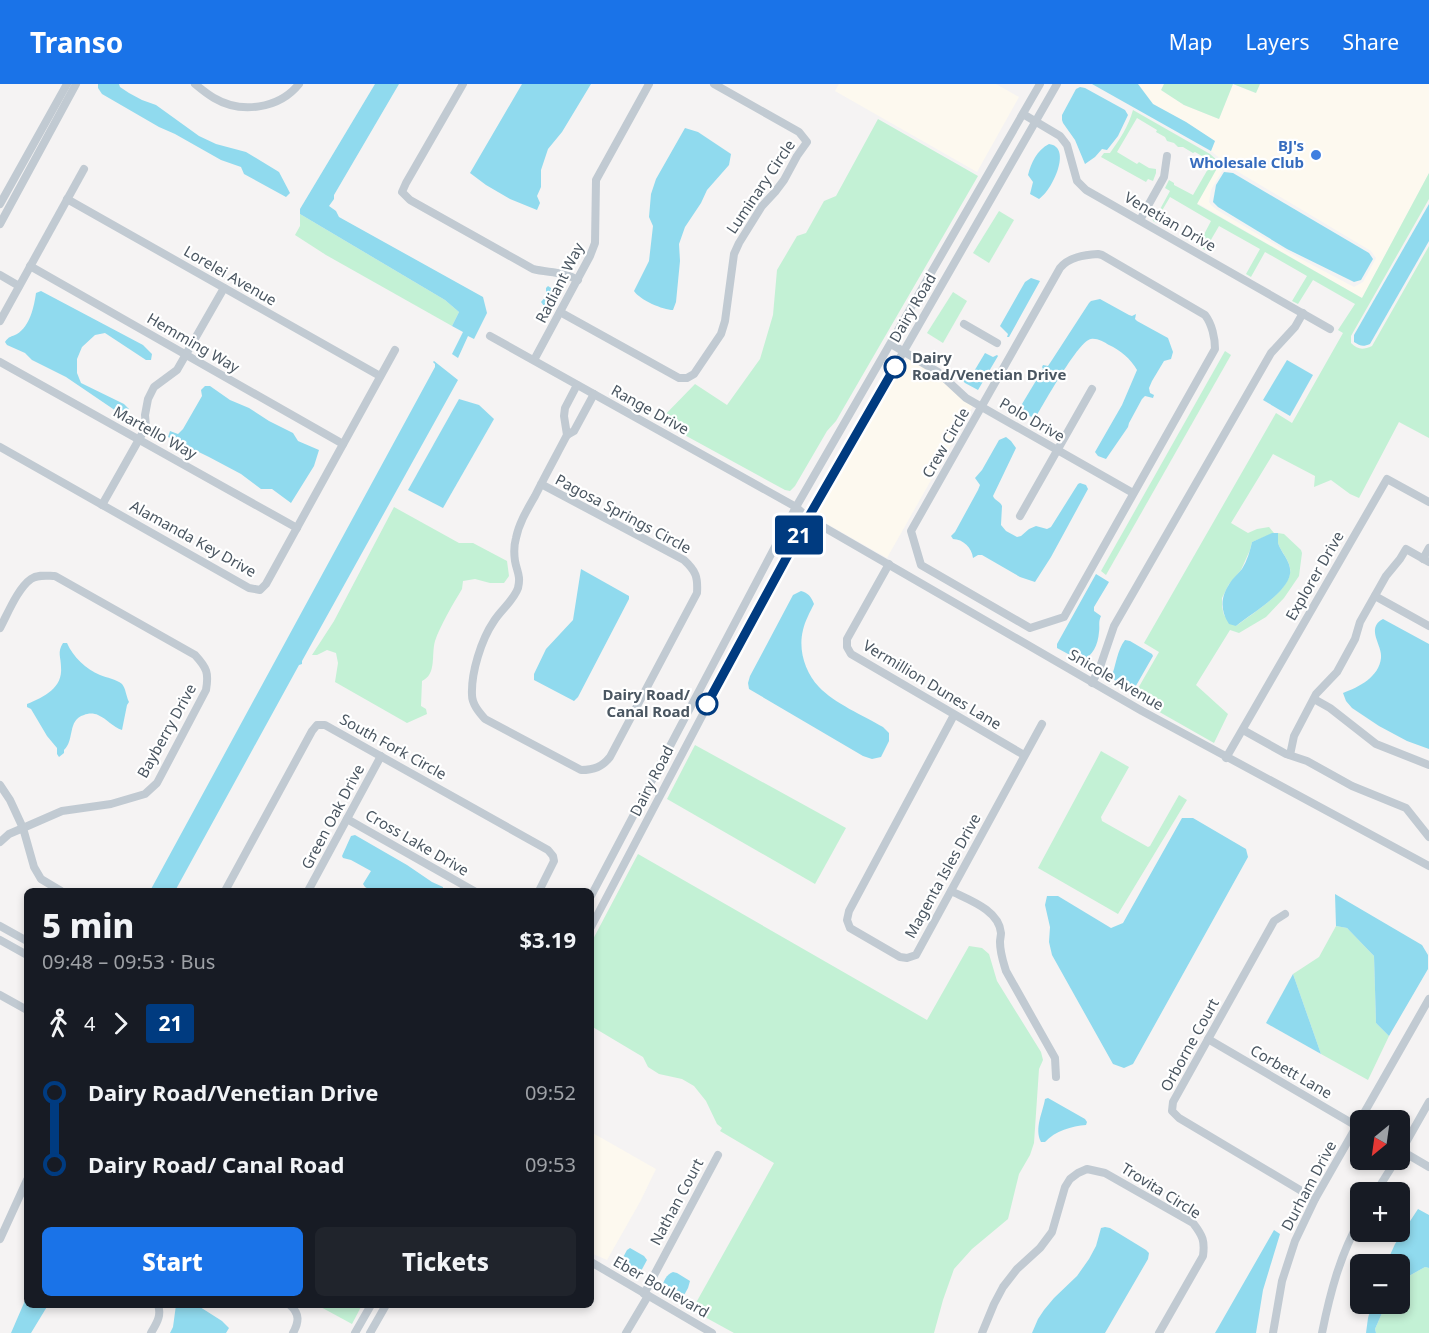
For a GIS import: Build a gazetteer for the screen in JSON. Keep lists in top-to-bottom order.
{
  "streets": {
    "street": [
      "Luminary Circle",
      "Venetian Drive",
      "Lorelei Avenue",
      "Radiant Way",
      "Dairy Road",
      "Hemming Way",
      "Range Drive",
      "Polo Drive",
      "Martello Way",
      "Crew Circle",
      "Pagosa Springs Circle",
      "Alamanda Key Drive",
      "Explorer Drive",
      "Snicole Avenue",
      "Vermillion Dunes Lane",
      "Bayberry Drive",
      "South Fork Circle",
      "Green Oak Drive",
      "Cross Lake Drive",
      "Magenta Isles Drive",
      "Orborne Court",
      "Corbett Lane",
      "Durham Drive",
      "Trovita Circle",
      "Nathan Court",
      "Eber Boulevard"
    ]
  },
  "crossings": [
    ["Luminary Circle", "Radiant Way"],
    ["Venetian Drive", "Dairy Road"],
    ["Lorelei Avenue", "Alamanda Key Drive"],
    ["Radiant Way", "Range Drive"],
    ["Dairy Road", "Range Drive"],
    ["Dairy Road", "Polo Drive"],
    ["Dairy Road", "Snicole Avenue"],
    ["Hemming Way", "Alamanda Key Drive"],
    ["Range Drive", "Pagosa Springs Circle"],
    ["Range Drive", "Snicole Avenue"],
    ["Polo Drive", "Crew Circle"],
    ["Martello Way", "Alamanda Key Drive"],
    ["Explorer Drive", "Snicole Avenue"],
    ["Snicole Avenue", "Vermillion Dunes Lane"],
    ["Vermillion Dunes Lane", "Magenta Isles Drive"],
    ["South Fork Circle", "Green Oak Drive"],
    ["Green Oak Drive", "Cross Lake Drive"],
    ["Orborne Court", "Corbett Lane"],
    ["Orborne Court", "Durham Drive"],
    ["Nathan Court", "Eber Boulevard"]
  ],
  "places": ["BJ's Wholesale Club", "Dairy Road/Venetian Drive", "Dairy Road/ Canal Road"],
  "lines": ["bus line 21"],
  "north": "bottom left",
  "page": {
    "header": "Transo",
    "nav": ["Map", "Layers", "Share"],
    "on_map": "21",
    "heading": ["5 min", "09:48 – 09:53 · Bus", "$3.19"],
    "legs": ["4", "21"],
    "list": [
      {
        "name": "Dairy Road/Venetian Drive",
        "value": "09:52"
      },
      {
        "name": "Dairy Road/ Canal Road",
        "value": "09:53"
      }
    ],
    "map_buttons": ["+", "−"],
    "buttons": ["Start", "Tickets"]
  }
}
